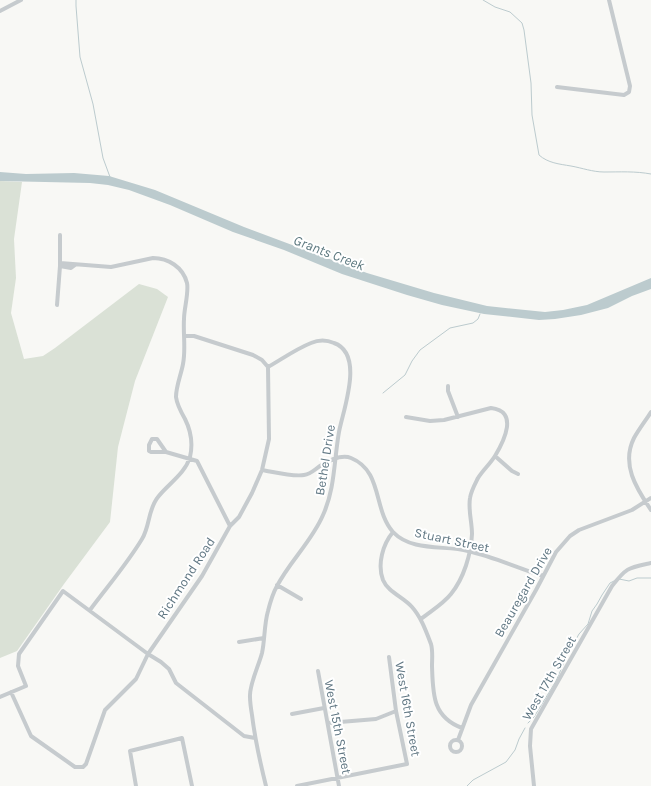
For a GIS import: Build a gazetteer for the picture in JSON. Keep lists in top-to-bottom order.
{
  "streets": {
    "street": [
      "Bethel Drive",
      "Stuart Street",
      "Richmond Road",
      "Beauregard Drive",
      "West 17th Street",
      "West 16th Street",
      "West 15th Street"
    ]
  },
  "crossings": [
    ["Bethel Drive", "Richmond Road"],
    ["Stuart Street", "Beauregard Drive"],
    ["West 16th Street", "West 15th Street"]
  ],
  "water": ["Grants Creek"]
}
